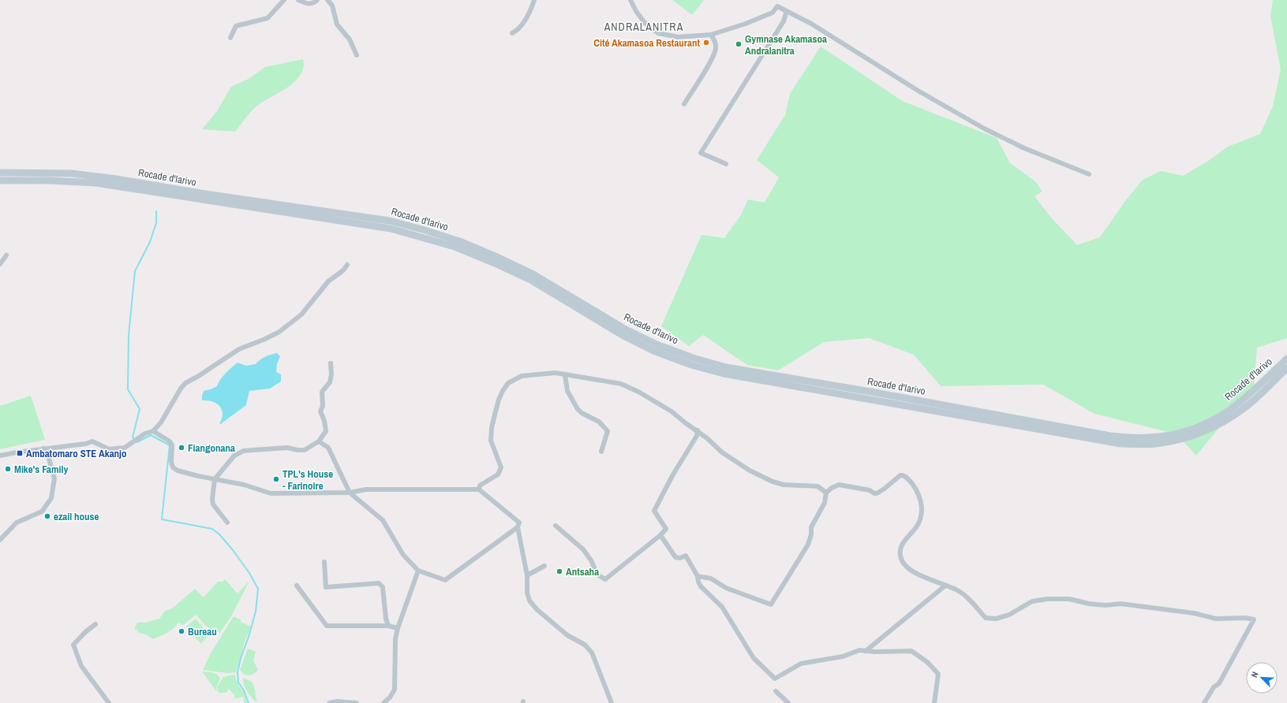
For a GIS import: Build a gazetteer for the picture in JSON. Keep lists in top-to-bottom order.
{
  "streets": {
    "main road": ["Rocade d'Iarivo"]
  },
  "districts": ["ANDRALANITRA"],
  "places": {
    "other": [
      "Cité Akamasoa Restaurant",
      "Gymnase Akamasoa Andralanitra",
      "Fiangonana",
      "Mike's Family",
      "TPL's House - Farinoire",
      "ezail house",
      "Antsaha",
      "Bureau"
    ],
    "transit": ["Ambatomaro STE Akanjo"]
  },
  "north": "top left"
}
